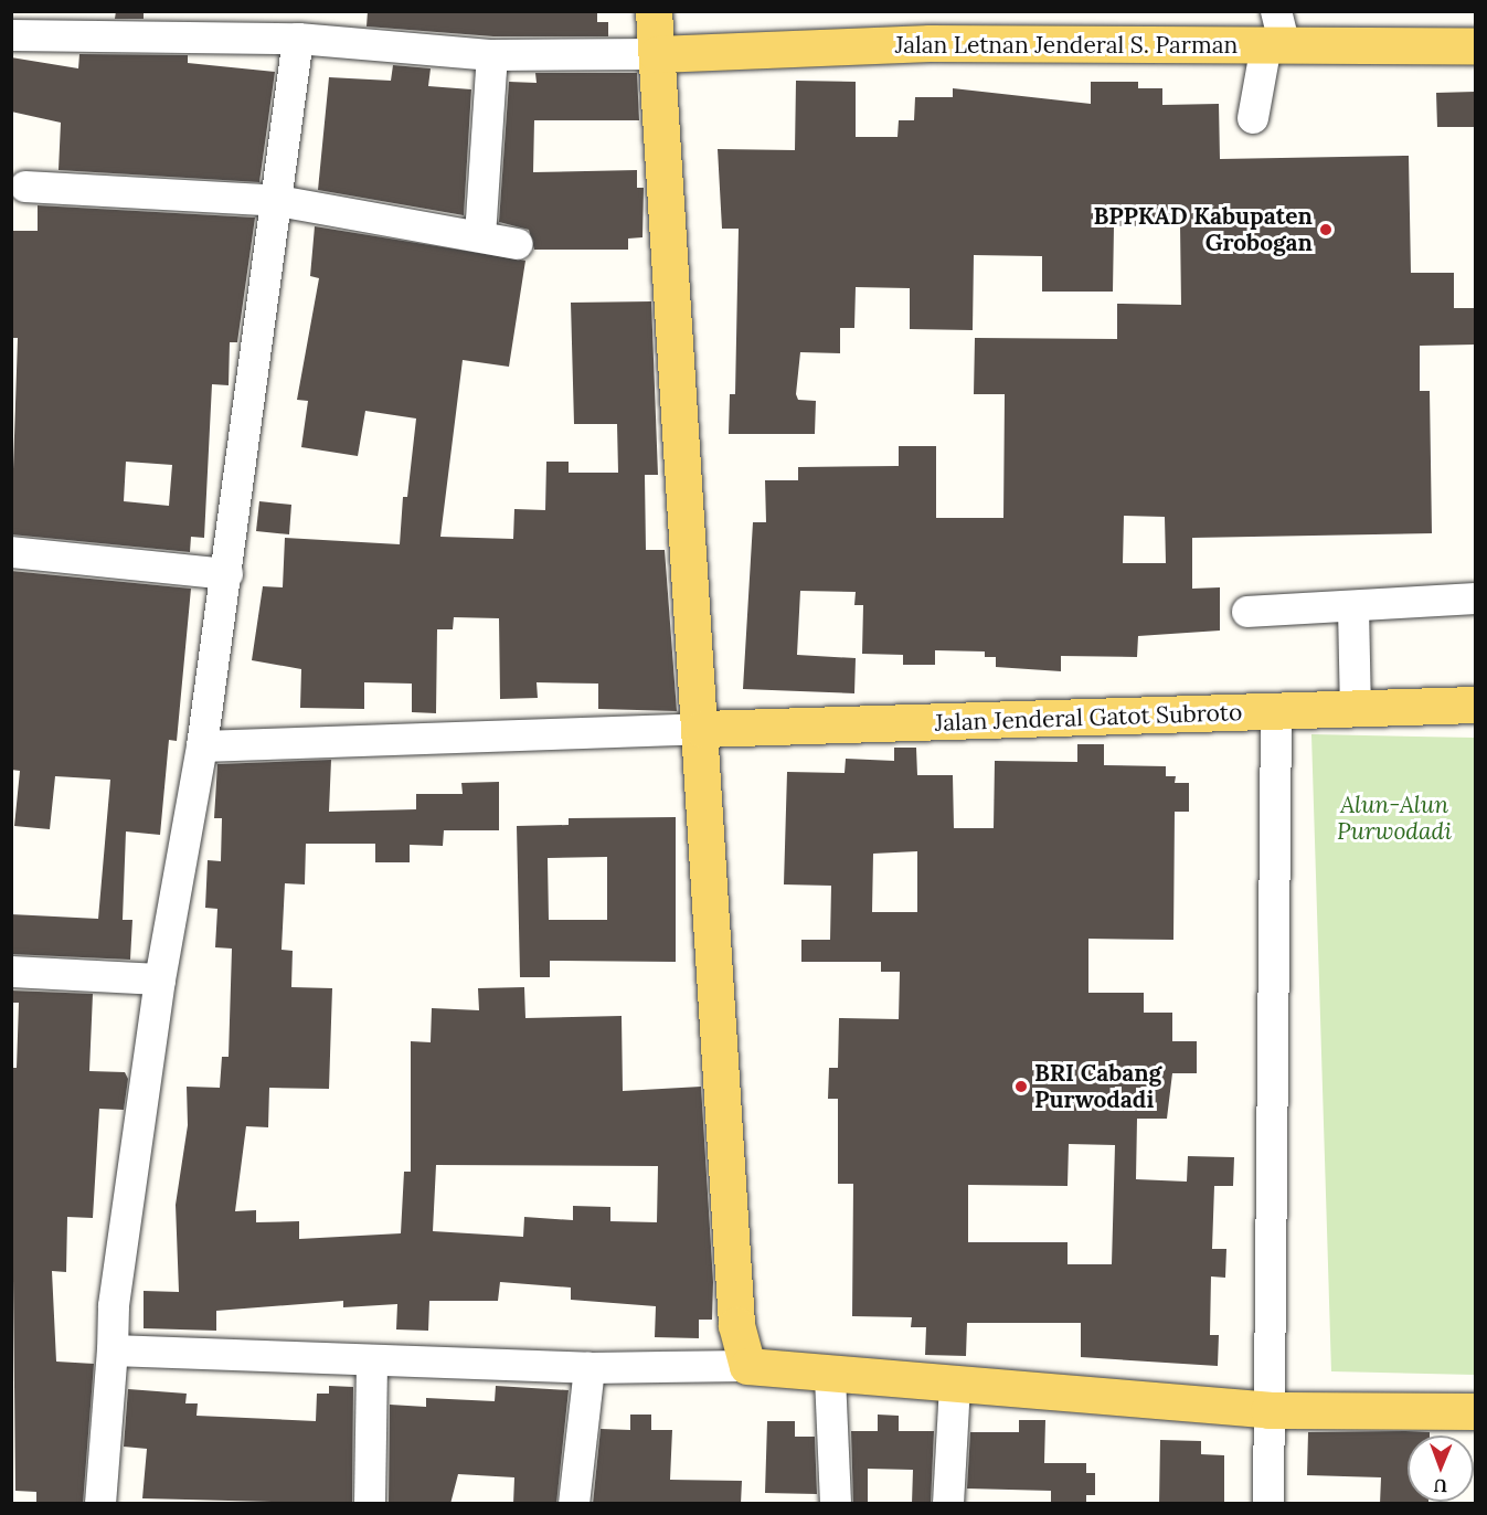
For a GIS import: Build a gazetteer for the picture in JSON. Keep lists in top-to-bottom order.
{
  "streets": {
    "main road": ["Jalan Letnan Jenderal S. Parman", "Jalan Jenderal Gatot Subroto"]
  },
  "parks": ["Alun-Alun Purwodadi"],
  "places": ["BPPKAD Kabupaten Grobogan", "BRI Cabang Purwodadi"],
  "north": "bottom"
}
